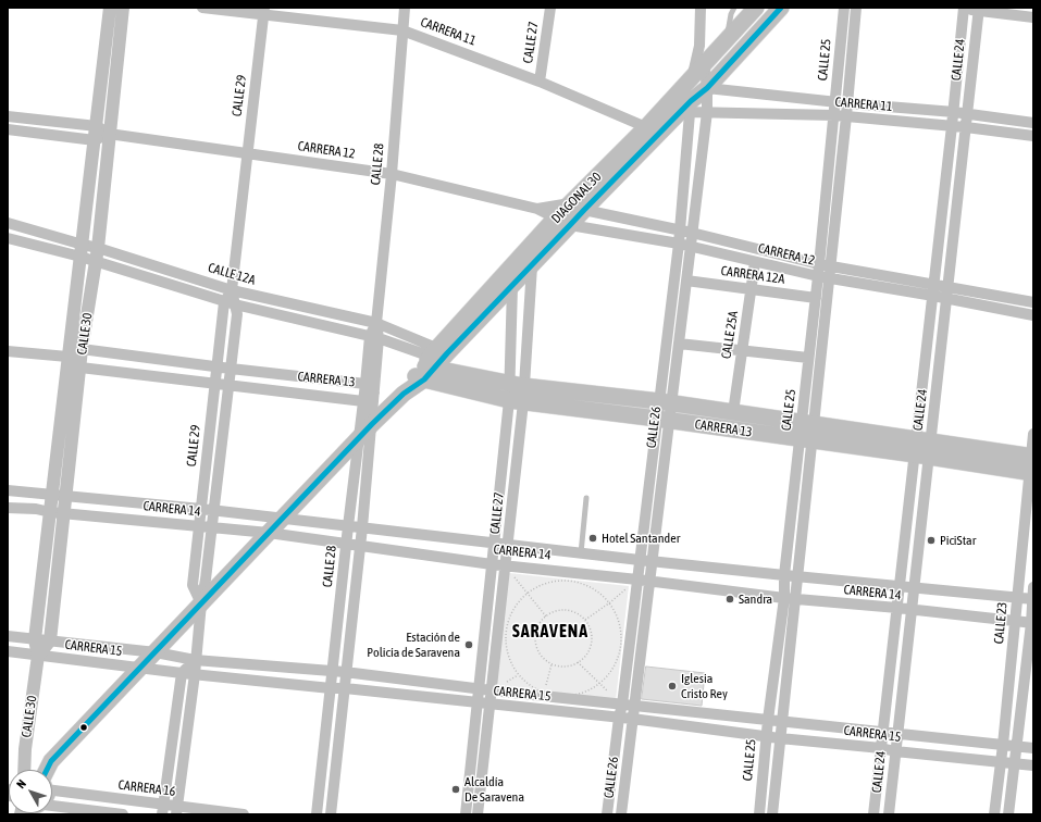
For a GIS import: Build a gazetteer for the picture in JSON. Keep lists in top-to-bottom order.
{
  "streets": {
    "main road": ["DIAGONAL 30", "CARRERA 13"],
    "street": [
      "CARRERA 11",
      "CALLE 27",
      "CALLE 25",
      "CALLE 24",
      "CALLE 29",
      "CARRERA 12",
      "CALLE 28",
      "CALLE 12A",
      "CARRERA 12A",
      "CALLE 30",
      "CALLE 25A",
      "CALLE 26",
      "CARRERA 14",
      "CALLE 23",
      "CARRERA 15",
      "CARRERA 16"
    ]
  },
  "crossings": [
    ["CARRERA 11", "CALLE 27"],
    ["CARRERA 11", "CALLE 25"],
    ["CARRERA 11", "CALLE 24"],
    ["CARRERA 11", "CALLE 29"],
    ["CARRERA 11", "CALLE 28"],
    ["CARRERA 11", "DIAGONAL 30"],
    ["CARRERA 11", "CALLE 26"],
    ["CALLE 27", "DIAGONAL 30"],
    ["CALLE 27", "CARRERA 13"],
    ["CALLE 27", "CARRERA 14"],
    ["CALLE 27", "CARRERA 15"],
    ["CALLE 25", "CARRERA 12"],
    ["CALLE 25", "CARRERA 12A"],
    ["CALLE 25", "CARRERA 13"],
    ["CALLE 25", "CARRERA 14"],
    ["CALLE 25", "CARRERA 15"],
    ["CALLE 24", "CARRERA 12"],
    ["CALLE 24", "CARRERA 13"],
    ["CALLE 24", "CARRERA 14"],
    ["CALLE 24", "CARRERA 15"],
    ["CALLE 29", "CARRERA 12"],
    ["CALLE 29", "DIAGONAL 30"],
    ["CALLE 29", "CALLE 12A"],
    ["CALLE 29", "CARRERA 13"],
    ["CALLE 29", "CARRERA 14"],
    ["CALLE 29", "CARRERA 15"],
    ["CALLE 29", "CARRERA 16"],
    ["CARRERA 12", "CALLE 28"],
    ["CARRERA 12", "DIAGONAL 30"],
    ["CARRERA 12", "CALLE 30"],
    ["CARRERA 12", "CALLE 25A"],
    ["CARRERA 12", "CALLE 26"],
    ["CALLE 28", "DIAGONAL 30"],
    ["CALLE 28", "CALLE 12A"],
    ["CALLE 28", "CARRERA 13"],
    ["CALLE 28", "CARRERA 14"],
    ["CALLE 28", "CARRERA 15"],
    ["DIAGONAL 30", "CALLE 12A"],
    ["DIAGONAL 30", "CARRERA 13"],
    ["DIAGONAL 30", "CALLE 26"],
    ["DIAGONAL 30", "CARRERA 14"],
    ["DIAGONAL 30", "CARRERA 15"],
    ["CALLE 12A", "CALLE 30"],
    ["CALLE 12A", "CARRERA 13"],
    ["CARRERA 12A", "CALLE 25A"],
    ["CARRERA 12A", "CALLE 26"],
    ["CALLE 30", "CARRERA 13"],
    ["CALLE 30", "CARRERA 14"],
    ["CALLE 30", "CARRERA 15"],
    ["CALLE 25A", "CARRERA 13"],
    ["CARRERA 13", "CALLE 26"],
    ["CARRERA 13", "CALLE 23"],
    ["CALLE 26", "CARRERA 14"],
    ["CALLE 26", "CARRERA 15"],
    ["CARRERA 14", "CALLE 23"],
    ["CALLE 23", "CARRERA 15"]
  ],
  "districts": ["SARAVENA"],
  "places": [
    "Hotel Santander",
    "PiciStar",
    "Sandra",
    "Estación de Policía de Saravena",
    "Iglesia Cristo Rey",
    "Alcaldía De Saravena"
  ],
  "north": "top left"
}
